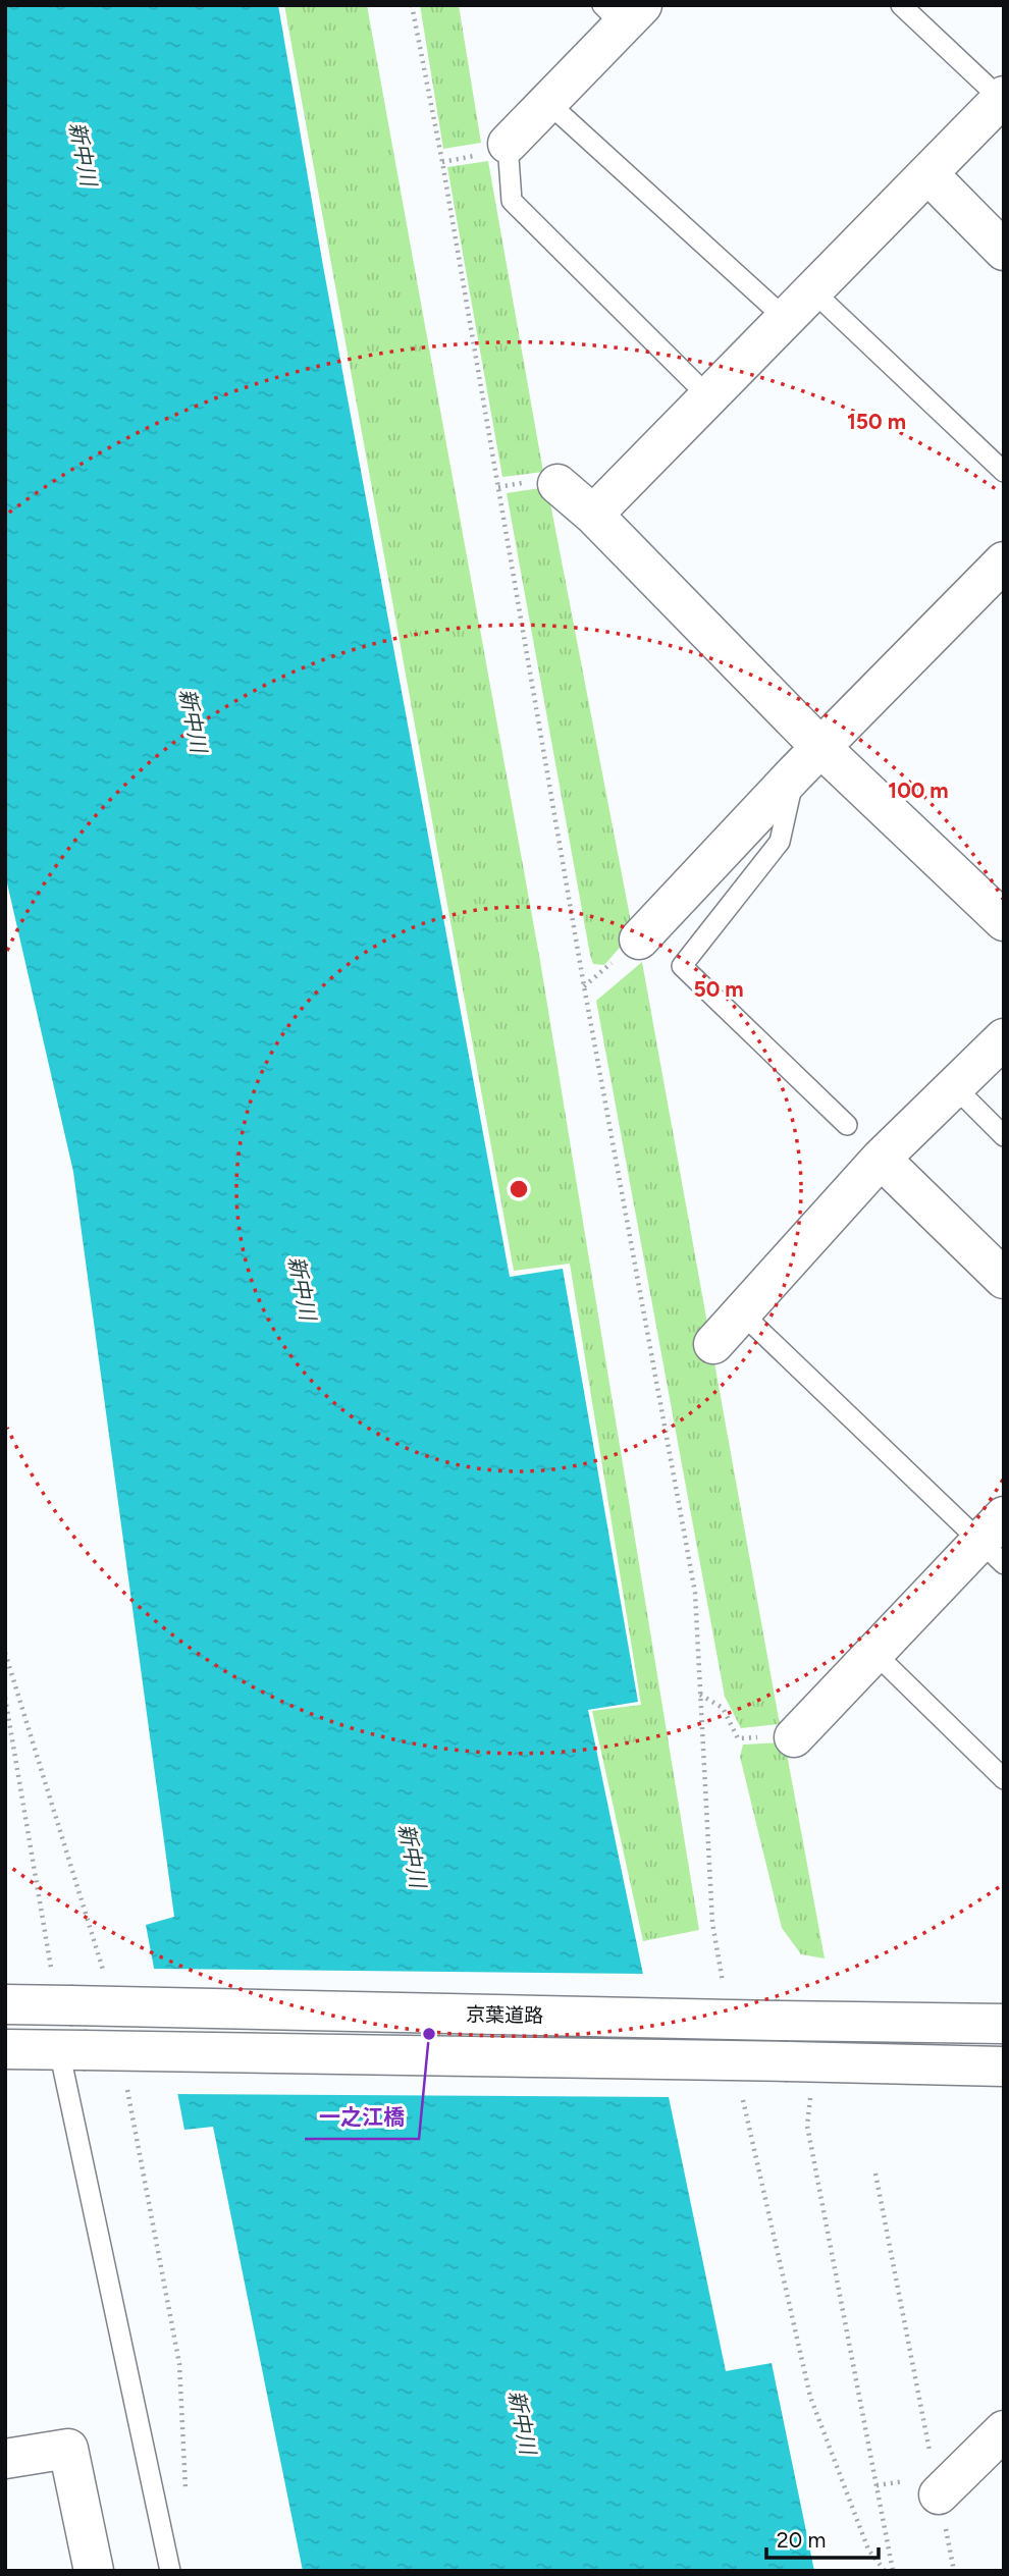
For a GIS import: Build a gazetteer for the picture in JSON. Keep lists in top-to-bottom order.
{
  "streets": {
    "main road": ["京葉道路"]
  },
  "water": ["新中川"],
  "places": ["一之江橋"],
  "scale_bar": "20 m",
  "rings": ["150 m", "100 m", "50 m"]
}
